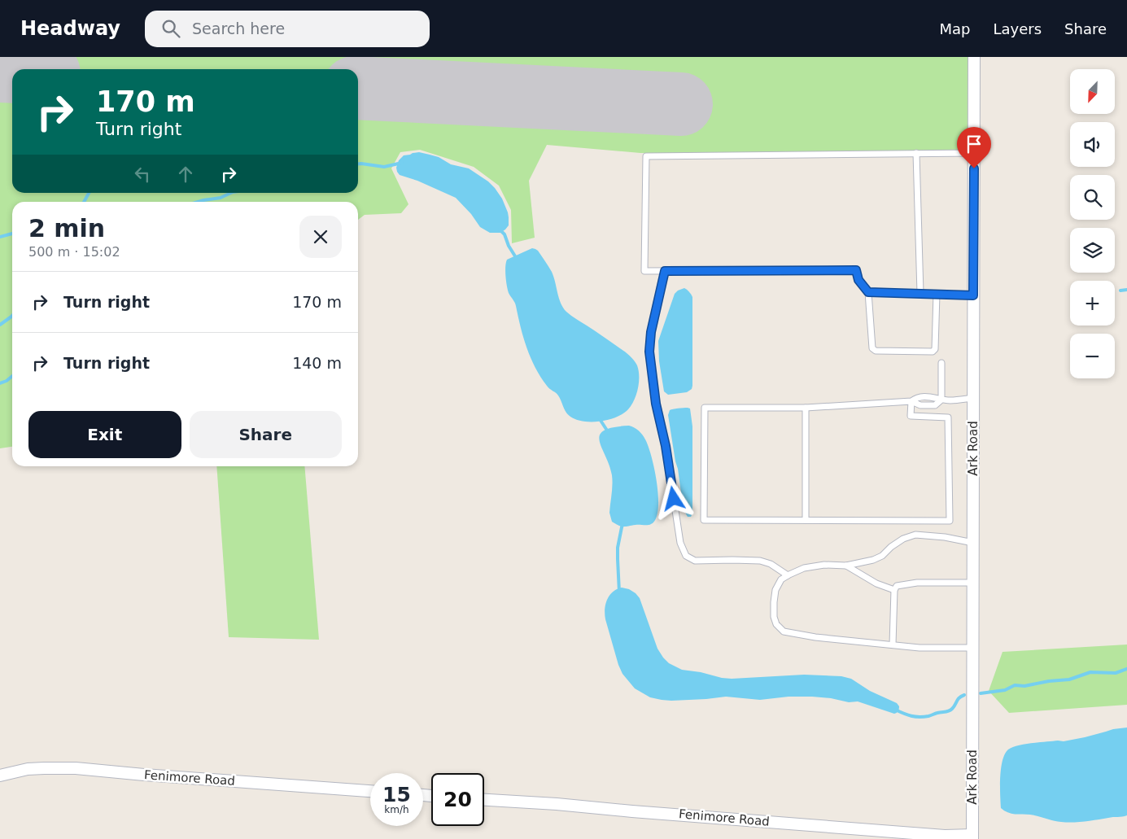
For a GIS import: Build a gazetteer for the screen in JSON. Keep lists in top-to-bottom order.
{
  "streets": {
    "street": ["Ark Road", "Fenimore Road"]
  },
  "crossings": [
    ["Ark Road", "Fenimore Road"]
  ],
  "north": "bottom left",
  "page": {
    "header": "Headway",
    "search": "Search here",
    "nav": ["Map", "Layers", "Share"],
    "map_buttons": ["+", "−"],
    "turn": ["170 m", "Turn right"],
    "heading": ["2 min", "500 m · 15:02"],
    "list": [
      {
        "name": "Turn right",
        "value": "170 m"
      },
      {
        "name": "Turn right",
        "value": "140 m"
      }
    ],
    "buttons": ["Exit", "Share"],
    "speed": "15 km/h",
    "limit": "20"
  }
}
